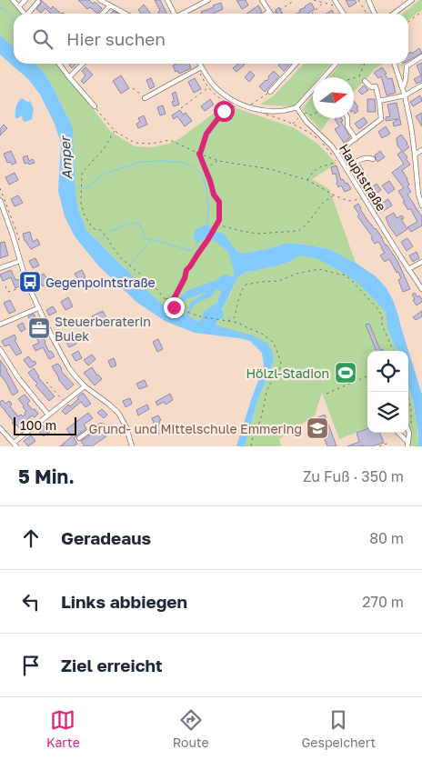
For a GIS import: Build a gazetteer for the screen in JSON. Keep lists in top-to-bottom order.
{
  "streets": {
    "street": ["Hauptstraße"]
  },
  "water": ["Amper"],
  "places": {
    "bus stop": ["Gegenpointstraße"],
    "office": ["Steuerberaterin Bulek"],
    "sports": ["Hölzl-Stadion"],
    "school or university": ["Grund- und Mittelschule Emmering"]
  },
  "scale_bar": "100 m",
  "north": "right",
  "page": {
    "search": "Hier suchen",
    "scale": "100 m",
    "heading": ["5 Min.", "Zu Fuß · 350 m"],
    "list": [
      ["Geradeaus", "80 m"],
      ["Links abbiegen", "270 m"],
      "Ziel erreicht"
    ],
    "nav": ["Karte", "Route", "Gespeichert"]
  }
}
